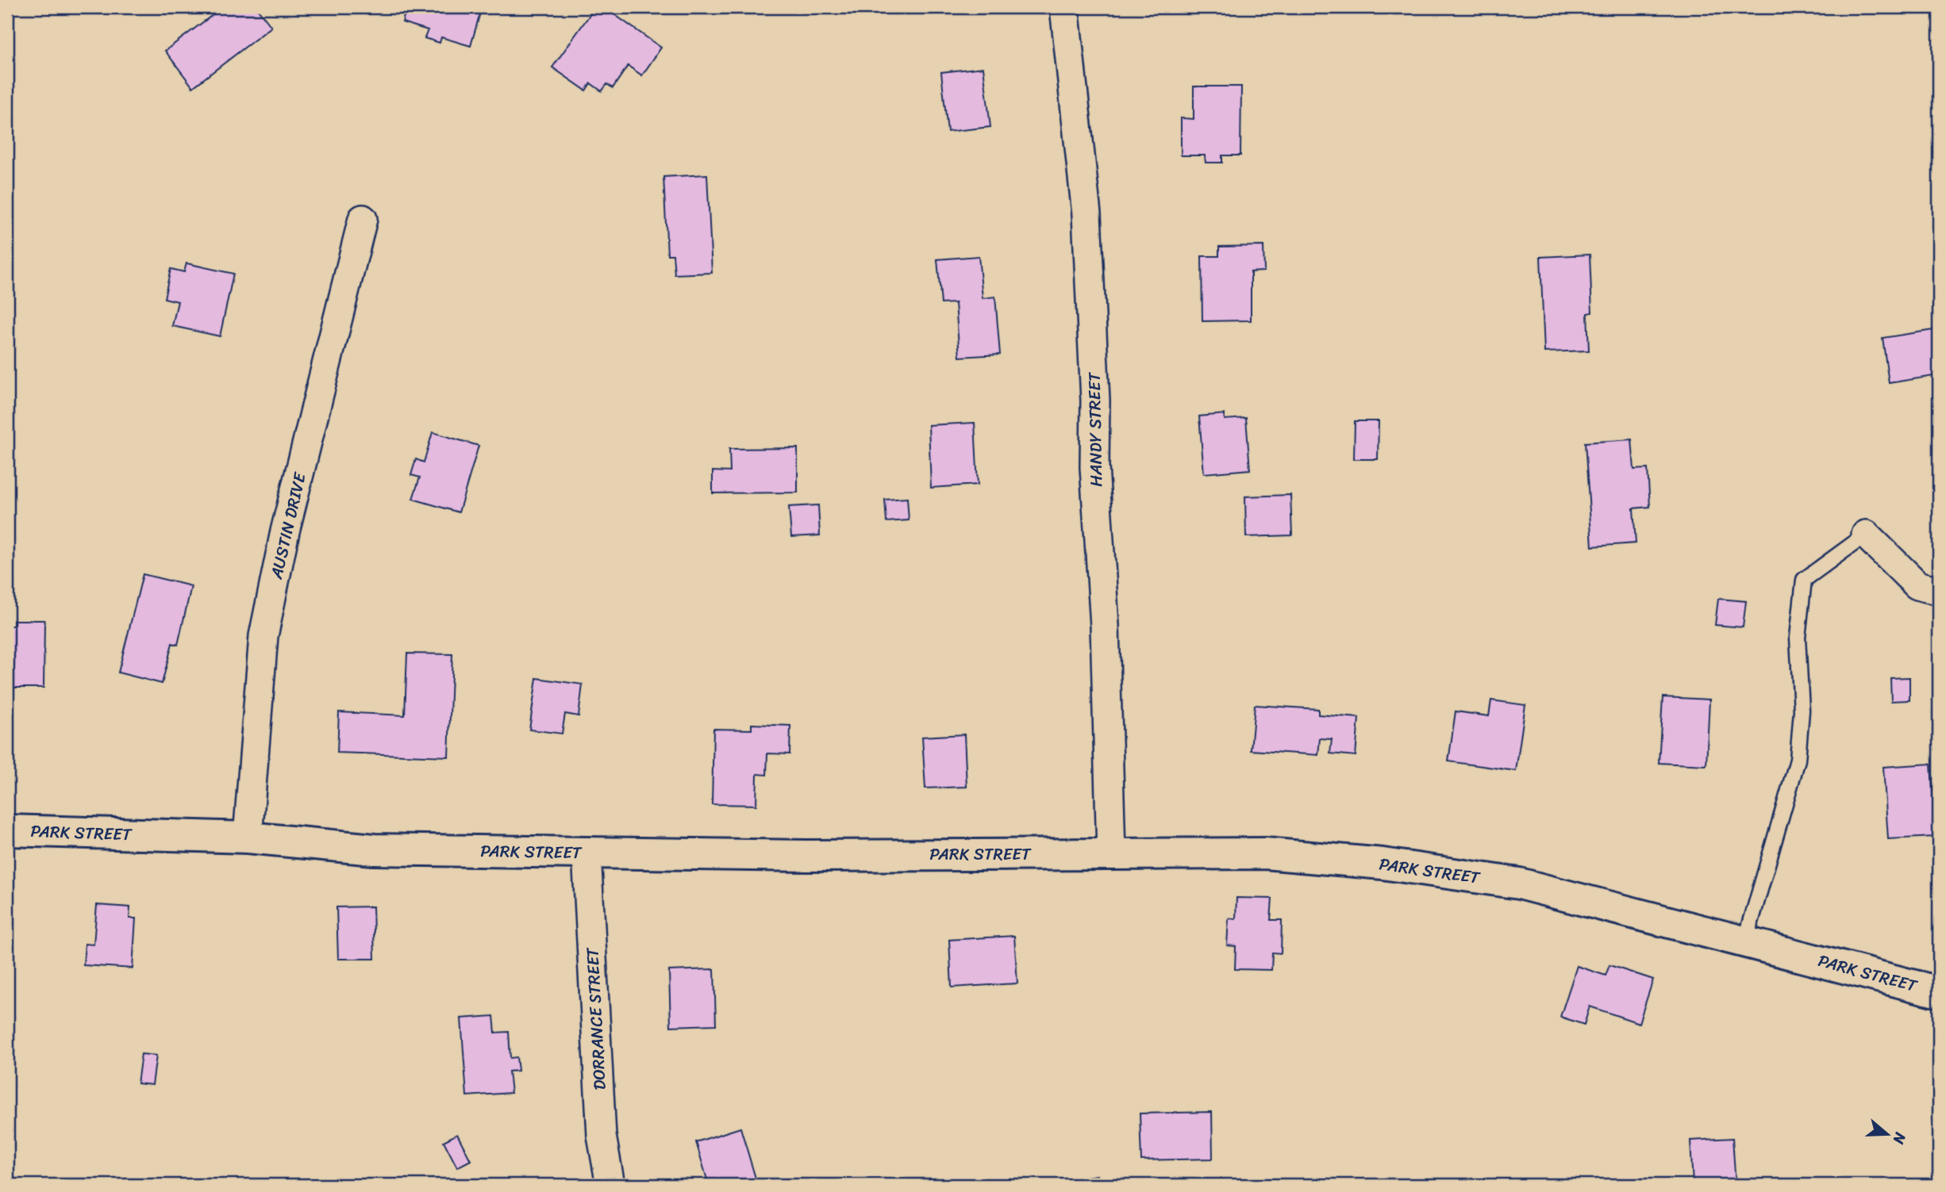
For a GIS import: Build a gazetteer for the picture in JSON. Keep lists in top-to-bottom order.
{
  "streets": {
    "main road": ["PARK STREET"],
    "street": ["HANDY STREET", "AUSTIN DRIVE", "DORRANCE STREET"]
  },
  "crossings": [
    ["HANDY STREET", "PARK STREET"],
    ["AUSTIN DRIVE", "PARK STREET"],
    ["PARK STREET", "DORRANCE STREET"]
  ],
  "north": "right"
}
